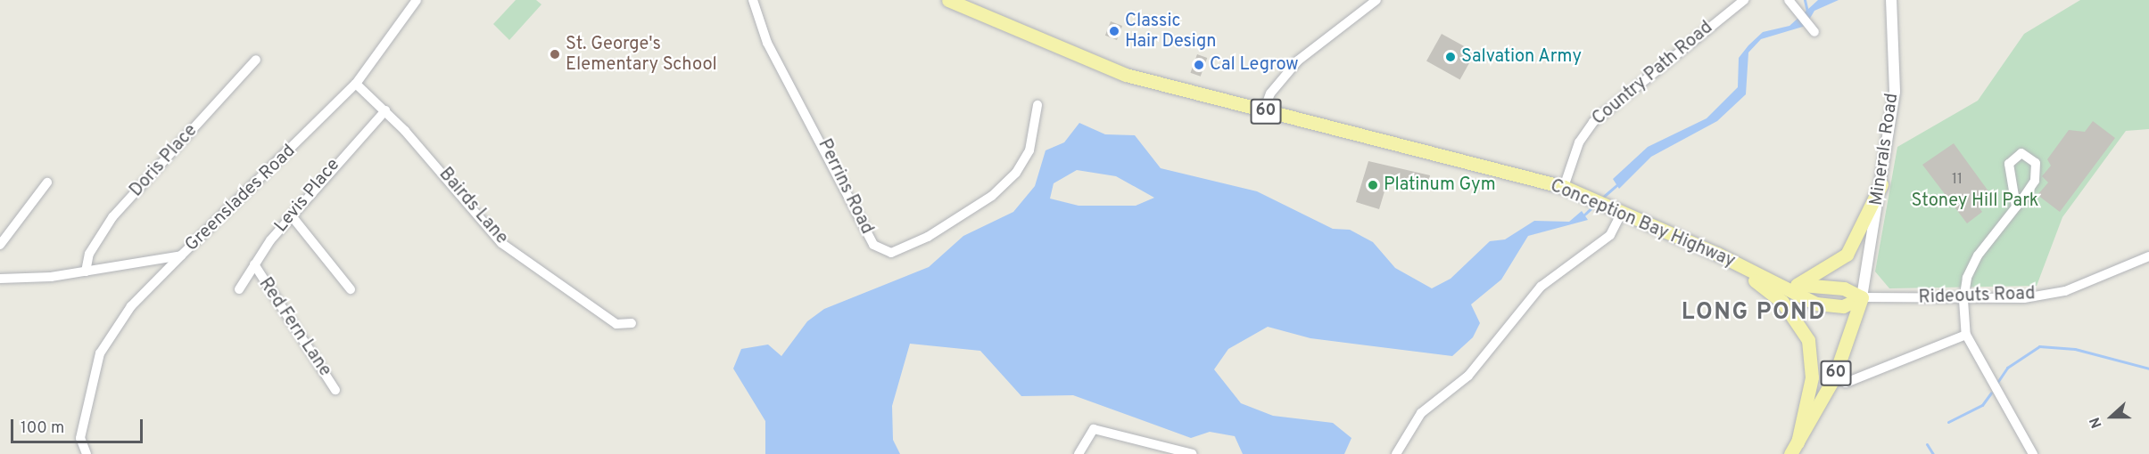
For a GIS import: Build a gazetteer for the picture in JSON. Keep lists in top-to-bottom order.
{
  "streets": {
    "main road": ["60", "Conception Bay Highway"],
    "street": [
      "Country Path Road",
      "Minerals Road",
      "Doris Place",
      "Perrins Road",
      "Levis Place",
      "Greenslades Road",
      "Bairds Lane",
      "Rideouts Road",
      "Red Fern Lane"
    ]
  },
  "crossings": [
    ["Country Path Road", "Conception Bay Highway"],
    ["60", "Minerals Road"],
    ["60", "Conception Bay Highway"],
    ["60", "Rideouts Road"],
    ["Minerals Road", "Conception Bay Highway"],
    ["Minerals Road", "Rideouts Road"],
    ["Doris Place", "Greenslades Road"],
    ["Levis Place", "Bairds Lane"],
    ["Levis Place", "Red Fern Lane"],
    ["Greenslades Road", "Bairds Lane"],
    ["Conception Bay Highway", "Rideouts Road"]
  ],
  "districts": ["LONG POND"],
  "parks": ["Stoney Hill Park"],
  "places": [
    "Classic Hair Design",
    "St. George's Elementary School",
    "Salvation Army",
    "Cal Legrow",
    "Platinum Gym"
  ],
  "house_numbers": ["11"],
  "scale_bar": "100 m",
  "north": "left"
}
